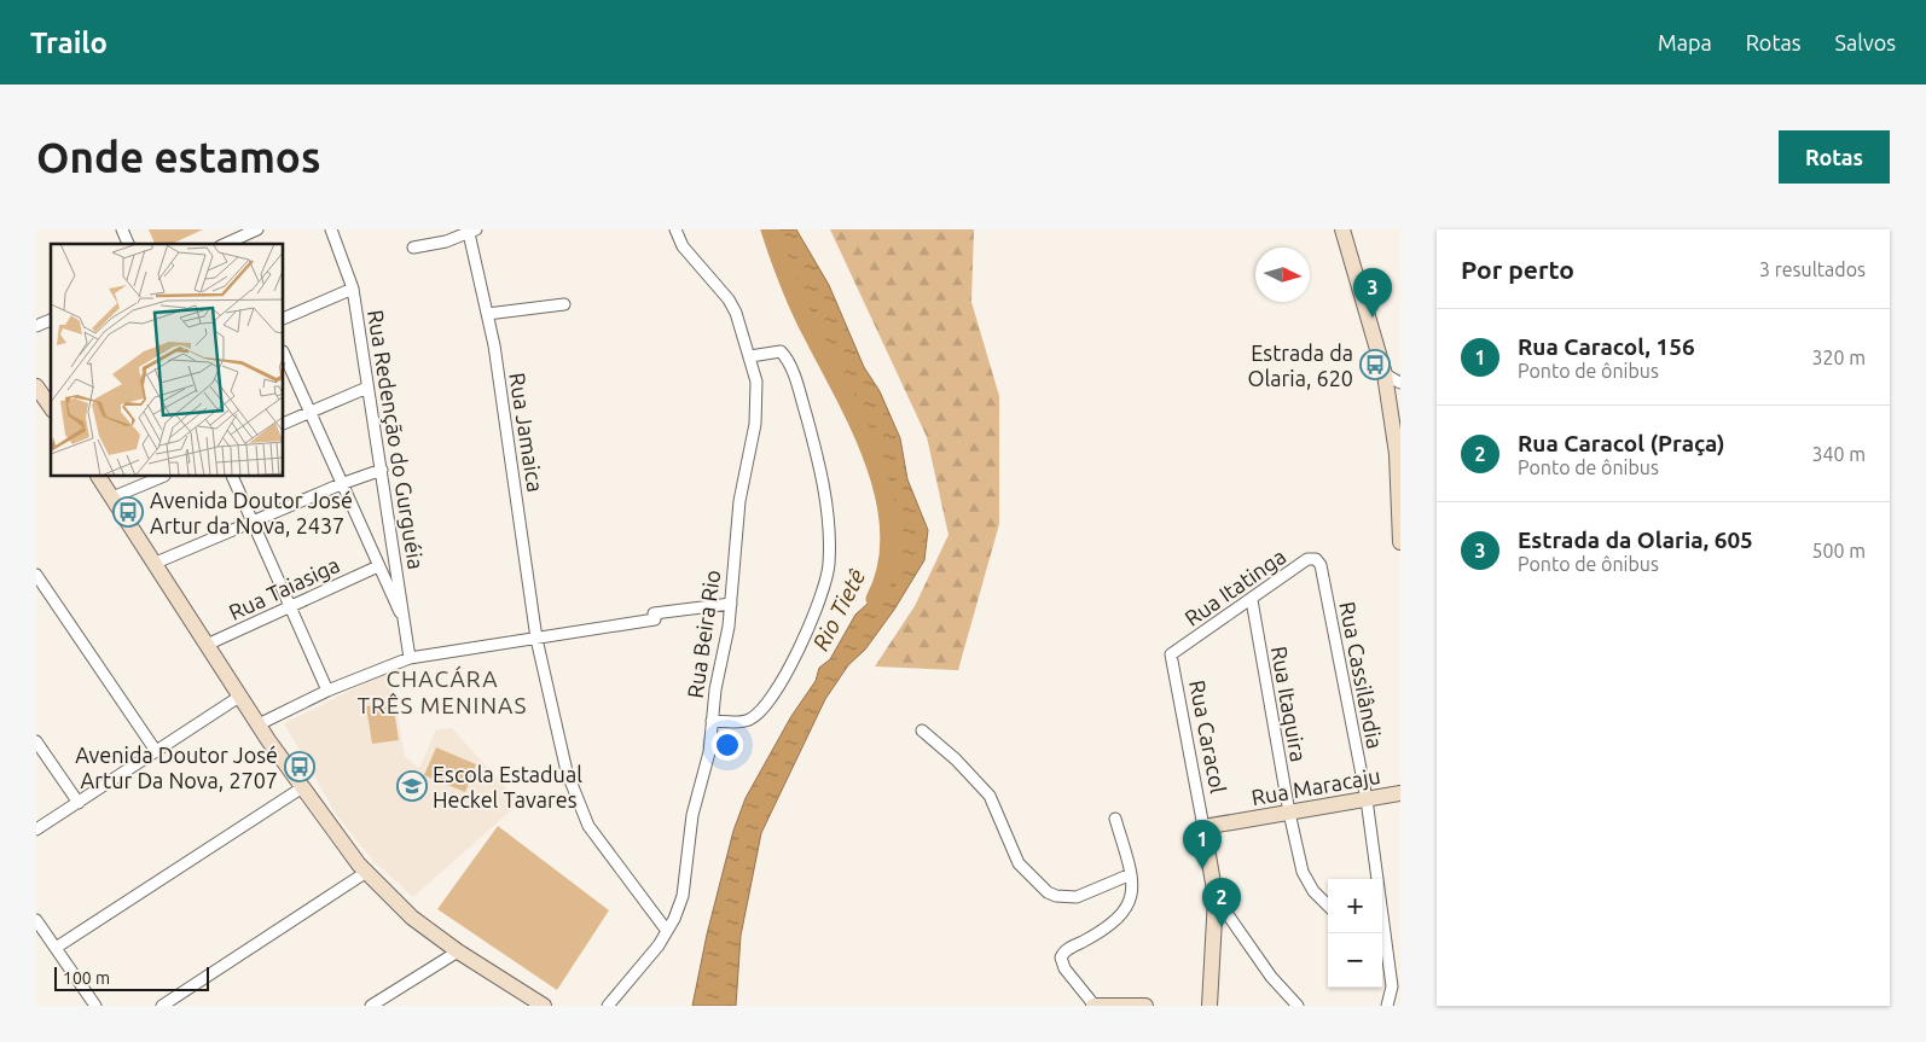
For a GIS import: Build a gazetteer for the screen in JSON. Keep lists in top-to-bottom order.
{
  "streets": {
    "main road": ["Rua Caracol", "Rua Maracaju"],
    "street": [
      "Rua Jamaica",
      "Rua Redenção do Gurguéia",
      "Rua Itatinga",
      "Rua Taiasiga",
      "Rua Beira Rio",
      "Rua Cassilândia",
      "Rua Itaquira"
    ]
  },
  "crossings": [
    ["Rua Jamaica", "Rua Beira Rio"],
    ["Rua Itatinga", "Rua Cassilândia"],
    ["Rua Itatinga", "Rua Itaquira"],
    ["Rua Itatinga", "Rua Caracol"],
    ["Rua Cassilândia", "Rua Maracaju"],
    ["Rua Itaquira", "Rua Maracaju"],
    ["Rua Caracol", "Rua Maracaju"]
  ],
  "districts": ["CHACÁRA TRÊS MENINAS"],
  "water": ["Rio Tietê"],
  "places": {
    "bus stop": ["Estrada da Olaria, 620", "Avenida Doutor José Artur da Nova, 2437", "Avenida Doutor José Artur Da Nova, 2707"],
    "school or university": ["Escola Estadual Heckel Tavares"]
  },
  "scale_bar": "100 m",
  "north": "right",
  "page": {
    "header": "Trailo",
    "nav": ["Mapa", "Rotas", "Salvos"],
    "buttons": "Rotas",
    "title": "Onde estamos",
    "heading": ["Por perto", "3 resultados"],
    "pins": ["3", "1", "2"],
    "list": [
      {
        "mark": "1",
        "name": "Rua Caracol, 156",
        "note": "Ponto de ônibus",
        "value": "320 m"
      },
      {
        "mark": "2",
        "name": "Rua Caracol (Praça)",
        "note": "Ponto de ônibus",
        "value": "340 m"
      },
      {
        "mark": "3",
        "name": "Estrada da Olaria, 605",
        "note": "Ponto de ônibus",
        "value": "500 m"
      }
    ],
    "map_buttons": ["+", "−"],
    "scale": "100 m"
  }
}
